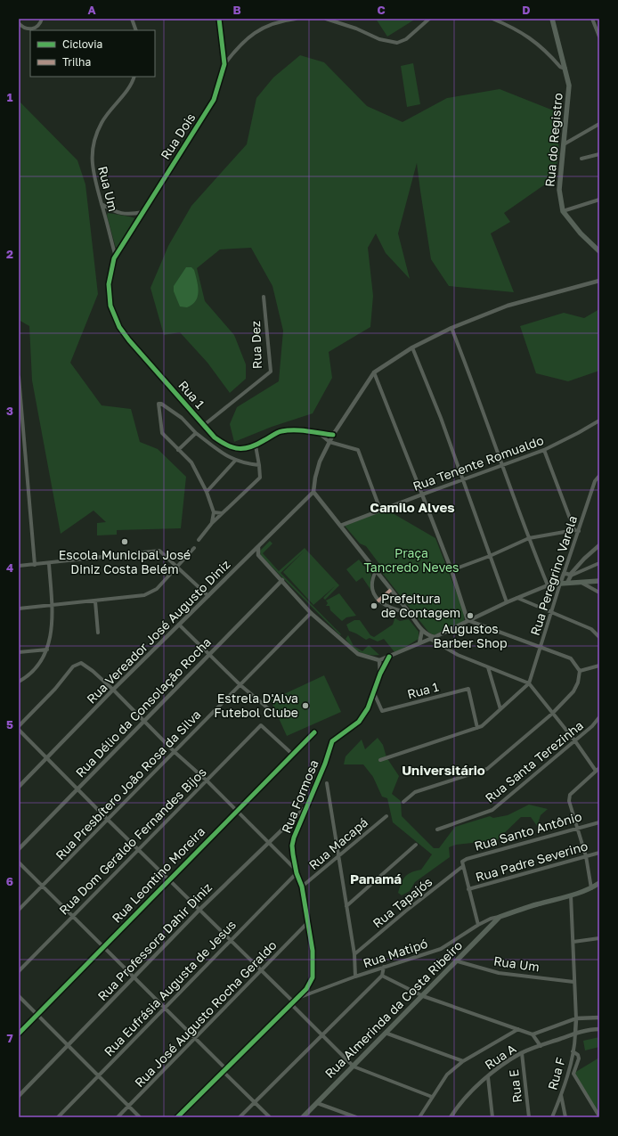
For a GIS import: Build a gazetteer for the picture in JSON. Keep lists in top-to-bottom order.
{
  "streets": {
    "main road": ["Rua do Registro", "Rua Almerinda da Costa Ribeiro"],
    "street": [
      "Rua Dois",
      "Rua Um",
      "Rua Dez",
      "Rua 1",
      "Rua Tenente Romualdo",
      "Rua Peregrino Varela",
      "Rua Vereador José Augusto Diniz",
      "Rua Délio da Consolação Rocha",
      "Rua Santa Terezinha",
      "Rua Presbítero João Rosa da Silva",
      "Rua Formosa",
      "Rua Santo Antônio",
      "Rua Dom Geraldo Fernandes Bijos",
      "Rua Macapá",
      "Rua Padre Severino",
      "Rua Leontino Moreira",
      "Rua Tapajós",
      "Rua Professora Dahir Diniz",
      "Rua Matipó",
      "Rua Eufrásia Augusta de Jesus",
      "Rua José Augusto Rocha Geraldo",
      "Rua A",
      "Rua F",
      "Rua E"
    ]
  },
  "crossings": [
    ["Rua Dois", "Rua Um"],
    ["Rua Dois", "Rua 1"],
    ["Rua Um", "Rua 1"],
    ["Rua Um", "Rua Almerinda da Costa Ribeiro"],
    ["Rua Dez", "Rua 1"],
    ["Rua 1", "Rua Formosa"],
    ["Rua Formosa", "Rua Macapá"],
    ["Rua Formosa", "Rua Professora Dahir Diniz"],
    ["Rua Formosa", "Rua Matipó"],
    ["Rua Formosa", "Rua Eufrásia Augusta de Jesus"],
    ["Rua Formosa", "Rua José Augusto Rocha Geraldo"],
    ["Rua Santo Antônio", "Rua Tapajós"],
    ["Rua Dom Geraldo Fernandes Bijos", "Rua Leontino Moreira"],
    ["Rua Matipó", "Rua Almerinda da Costa Ribeiro"],
    ["Rua A", "Rua F"],
    ["Rua A", "Rua E"]
  ],
  "districts": ["Camilo Alves", "Universitário", "Panamá"],
  "parks": ["Praça Tancredo Neves"],
  "places": [
    "Escola Municipal José Diniz Costa Belém",
    "Prefeitura de Contagem",
    "Augustos Barber Shop",
    "Estrela D'Alva Futebol Clube"
  ],
  "legend": ["Ciclovia", "Trilha"],
  "grid": {
    "columns": [
      "A",
      "B",
      "C",
      "D"
    ],
    "rows": [
      "1",
      "2",
      "3",
      "4",
      "5",
      "6",
      "7"
    ]
  }
}
